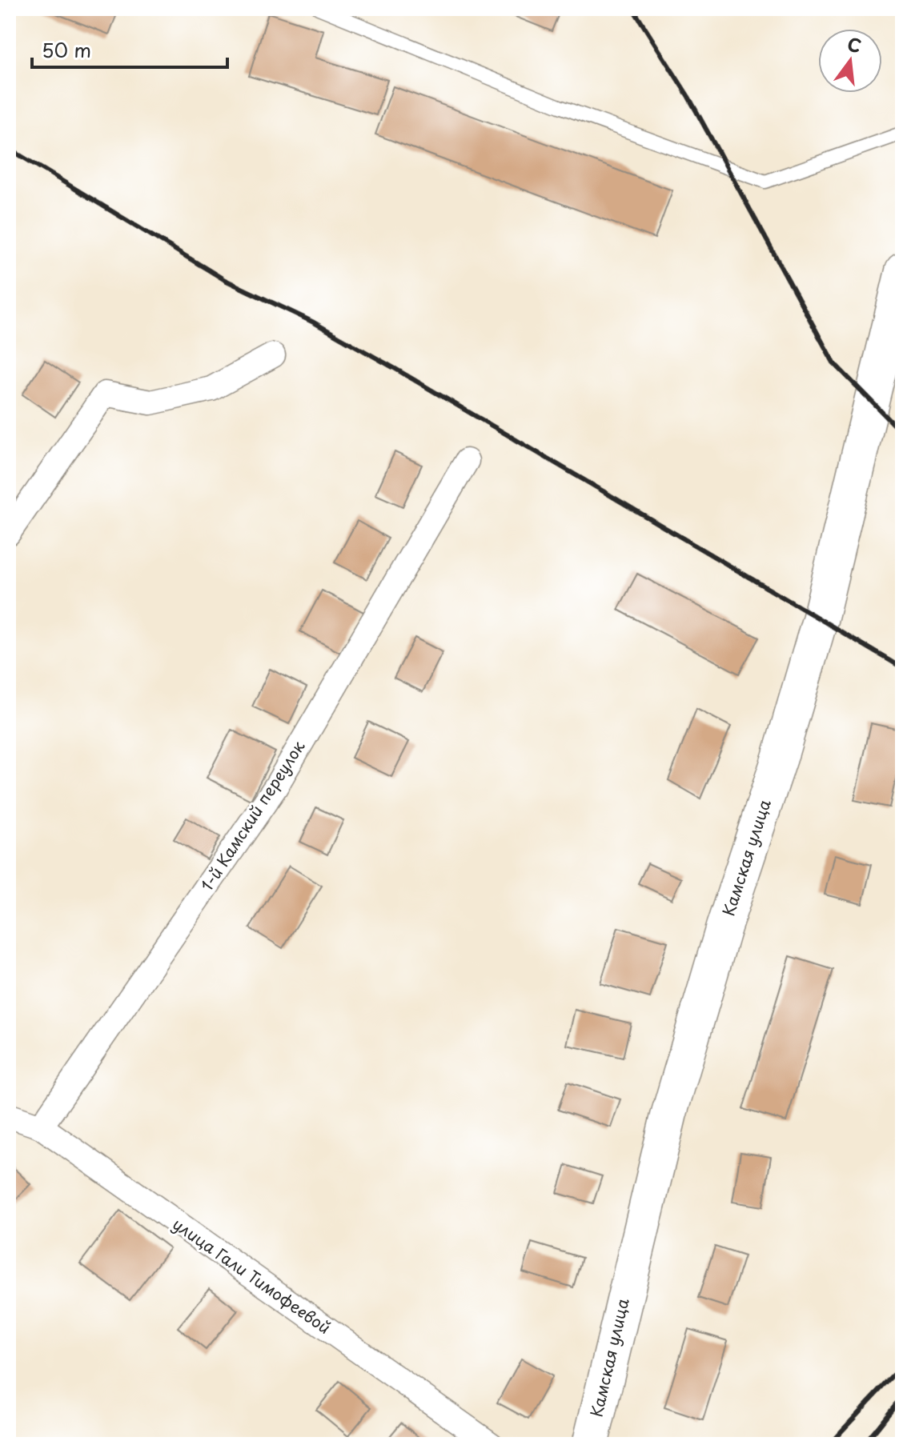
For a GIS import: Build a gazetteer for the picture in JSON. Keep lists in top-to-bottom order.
{
  "streets": {
    "main road": ["Камская улица"],
    "street": ["1-й Камский переулок", "улица Гали Тимофеевой"]
  },
  "crossings": [
    ["1-й Камский переулок", "улица Гали Тимофеевой"]
  ],
  "scale_bar": "50 m",
  "north": "top"
}
